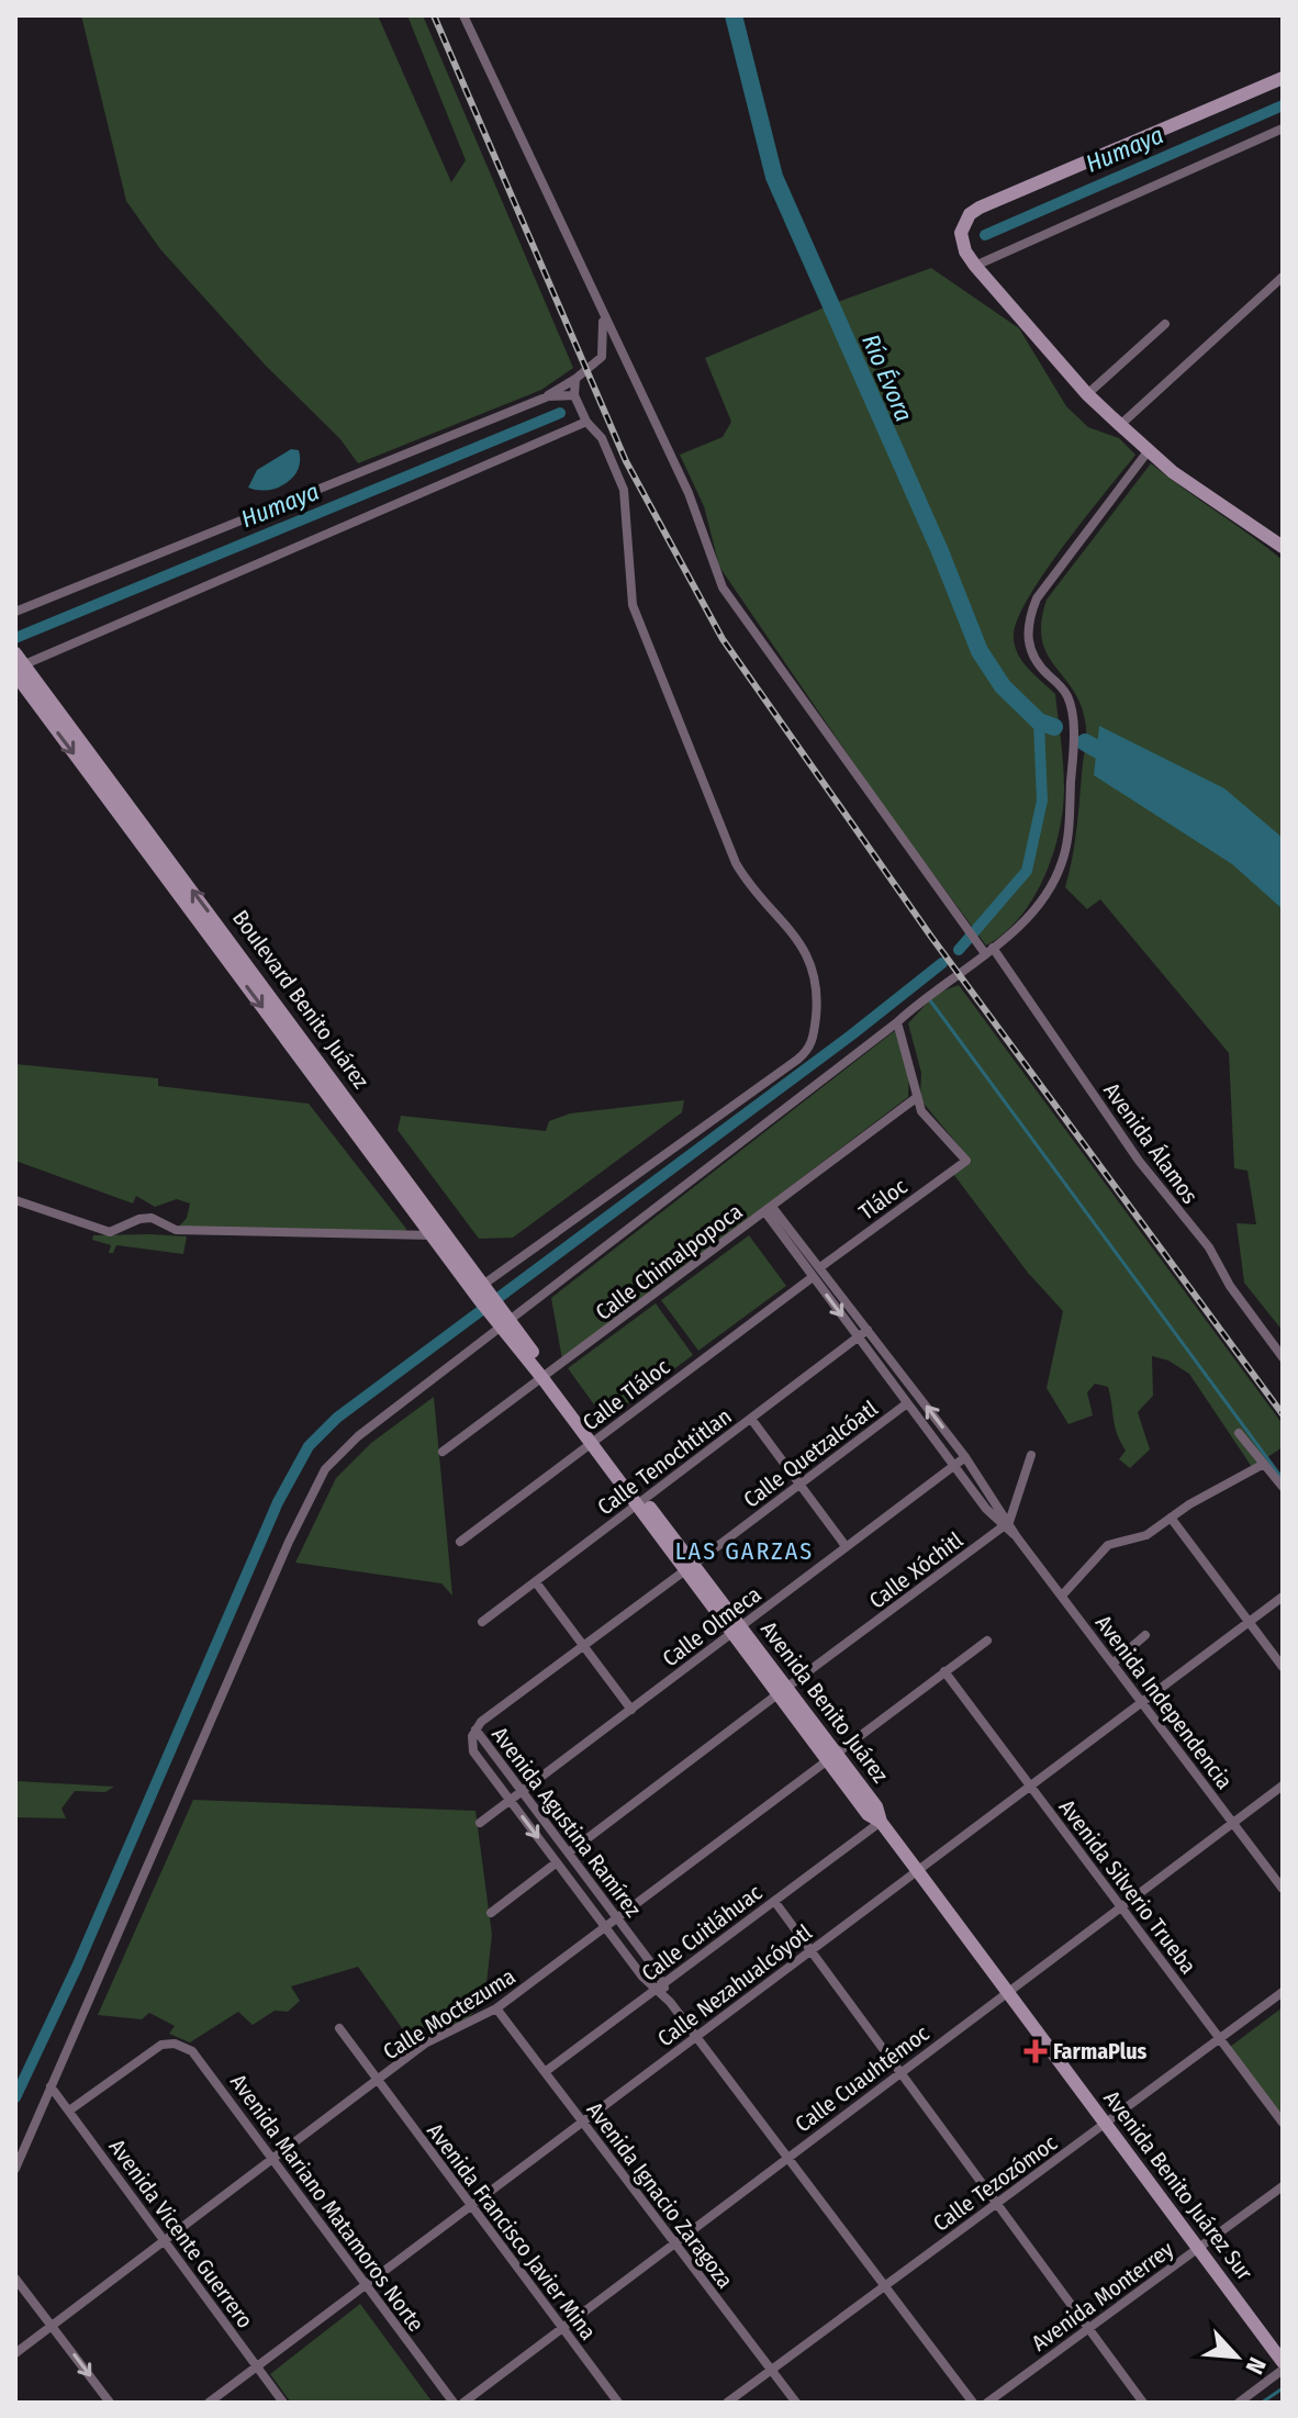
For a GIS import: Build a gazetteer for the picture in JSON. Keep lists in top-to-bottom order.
{
  "streets": {
    "street": [
      "Boulevard Benito Juárez",
      "Avenida Álamos",
      "Tláloc",
      "Calle Chimalpopoca",
      "Calle Tláloc",
      "Calle Quetzalcóatl",
      "Calle Tenochtitlan",
      "Calle Xóchitl",
      "Calle Olmeca",
      "Avenida Benito Juárez",
      "Avenida Independencia",
      "Avenida Agustina Ramírez",
      "Avenida Silverio Trueba",
      "Calle Cuitláhuac",
      "Calle Nezahualcóyotl",
      "Calle Moctezuma",
      "Calle Cuauhtémoc",
      "Calle Tezozómoc",
      "Avenida Benito Juárez Sur",
      "Avenida Ignacio Zaragoza",
      "Avenida Mariano Matamoros Norte",
      "Avenida Francisco Javier Mina",
      "Avenida Vicente Guerrero",
      "Avenida Monterrey"
    ]
  },
  "crossings": [
    ["Boulevard Benito Juárez", "Calle Chimalpopoca"],
    ["Boulevard Benito Juárez", "Avenida Benito Juárez"],
    ["Tláloc", "Calle Chimalpopoca"],
    ["Tláloc", "Avenida Independencia"],
    ["Calle Chimalpopoca", "Avenida Benito Juárez"],
    ["Calle Chimalpopoca", "Avenida Independencia"],
    ["Calle Tláloc", "Avenida Benito Juárez"],
    ["Calle Tláloc", "Avenida Independencia"],
    ["Calle Quetzalcóatl", "Avenida Benito Juárez"],
    ["Calle Quetzalcóatl", "Avenida Independencia"],
    ["Calle Quetzalcóatl", "Avenida Agustina Ramírez"],
    ["Calle Tenochtitlan", "Avenida Benito Juárez"],
    ["Calle Tenochtitlan", "Avenida Independencia"],
    ["Calle Xóchitl", "Avenida Benito Juárez"],
    ["Calle Xóchitl", "Avenida Independencia"],
    ["Calle Xóchitl", "Avenida Agustina Ramírez"],
    ["Calle Olmeca", "Avenida Benito Juárez"],
    ["Calle Olmeca", "Avenida Independencia"],
    ["Calle Olmeca", "Avenida Agustina Ramírez"],
    ["Avenida Benito Juárez", "Calle Cuitláhuac"],
    ["Avenida Benito Juárez", "Calle Moctezuma"],
    ["Avenida Benito Juárez", "Avenida Benito Juárez Sur"],
    ["Avenida Independencia", "Calle Nezahualcóyotl"],
    ["Avenida Independencia", "Calle Cuauhtémoc"],
    ["Avenida Agustina Ramírez", "Calle Cuitláhuac"],
    ["Avenida Agustina Ramírez", "Calle Nezahualcóyotl"],
    ["Avenida Agustina Ramírez", "Calle Moctezuma"],
    ["Avenida Agustina Ramírez", "Calle Cuauhtémoc"],
    ["Avenida Agustina Ramírez", "Calle Tezozómoc"],
    ["Avenida Silverio Trueba", "Calle Nezahualcóyotl"],
    ["Avenida Silverio Trueba", "Calle Moctezuma"],
    ["Avenida Silverio Trueba", "Calle Cuauhtémoc"],
    ["Avenida Silverio Trueba", "Calle Tezozómoc"],
    ["Calle Cuitláhuac", "Avenida Benito Juárez Sur"],
    ["Calle Cuitláhuac", "Avenida Ignacio Zaragoza"],
    ["Calle Nezahualcóyotl", "Avenida Benito Juárez Sur"],
    ["Calle Nezahualcóyotl", "Avenida Ignacio Zaragoza"],
    ["Calle Nezahualcóyotl", "Avenida Mariano Matamoros Norte"],
    ["Calle Nezahualcóyotl", "Avenida Francisco Javier Mina"],
    ["Calle Nezahualcóyotl", "Avenida Vicente Guerrero"],
    ["Calle Moctezuma", "Avenida Ignacio Zaragoza"],
    ["Calle Moctezuma", "Avenida Mariano Matamoros Norte"],
    ["Calle Moctezuma", "Avenida Francisco Javier Mina"],
    ["Calle Moctezuma", "Avenida Vicente Guerrero"],
    ["Calle Cuauhtémoc", "Avenida Benito Juárez Sur"],
    ["Calle Cuauhtémoc", "Avenida Ignacio Zaragoza"],
    ["Calle Cuauhtémoc", "Avenida Francisco Javier Mina"],
    ["Calle Tezozómoc", "Avenida Benito Juárez Sur"],
    ["Calle Tezozómoc", "Avenida Ignacio Zaragoza"],
    ["Avenida Benito Juárez Sur", "Avenida Monterrey"],
    ["Avenida Mariano Matamoros Norte", "Avenida Vicente Guerrero"]
  ],
  "districts": ["LAS GARZAS"],
  "water": ["Humaya", "Río Évora"],
  "places": {
    "health": ["FarmaPlus"]
  },
  "north": "bottom right"
}
